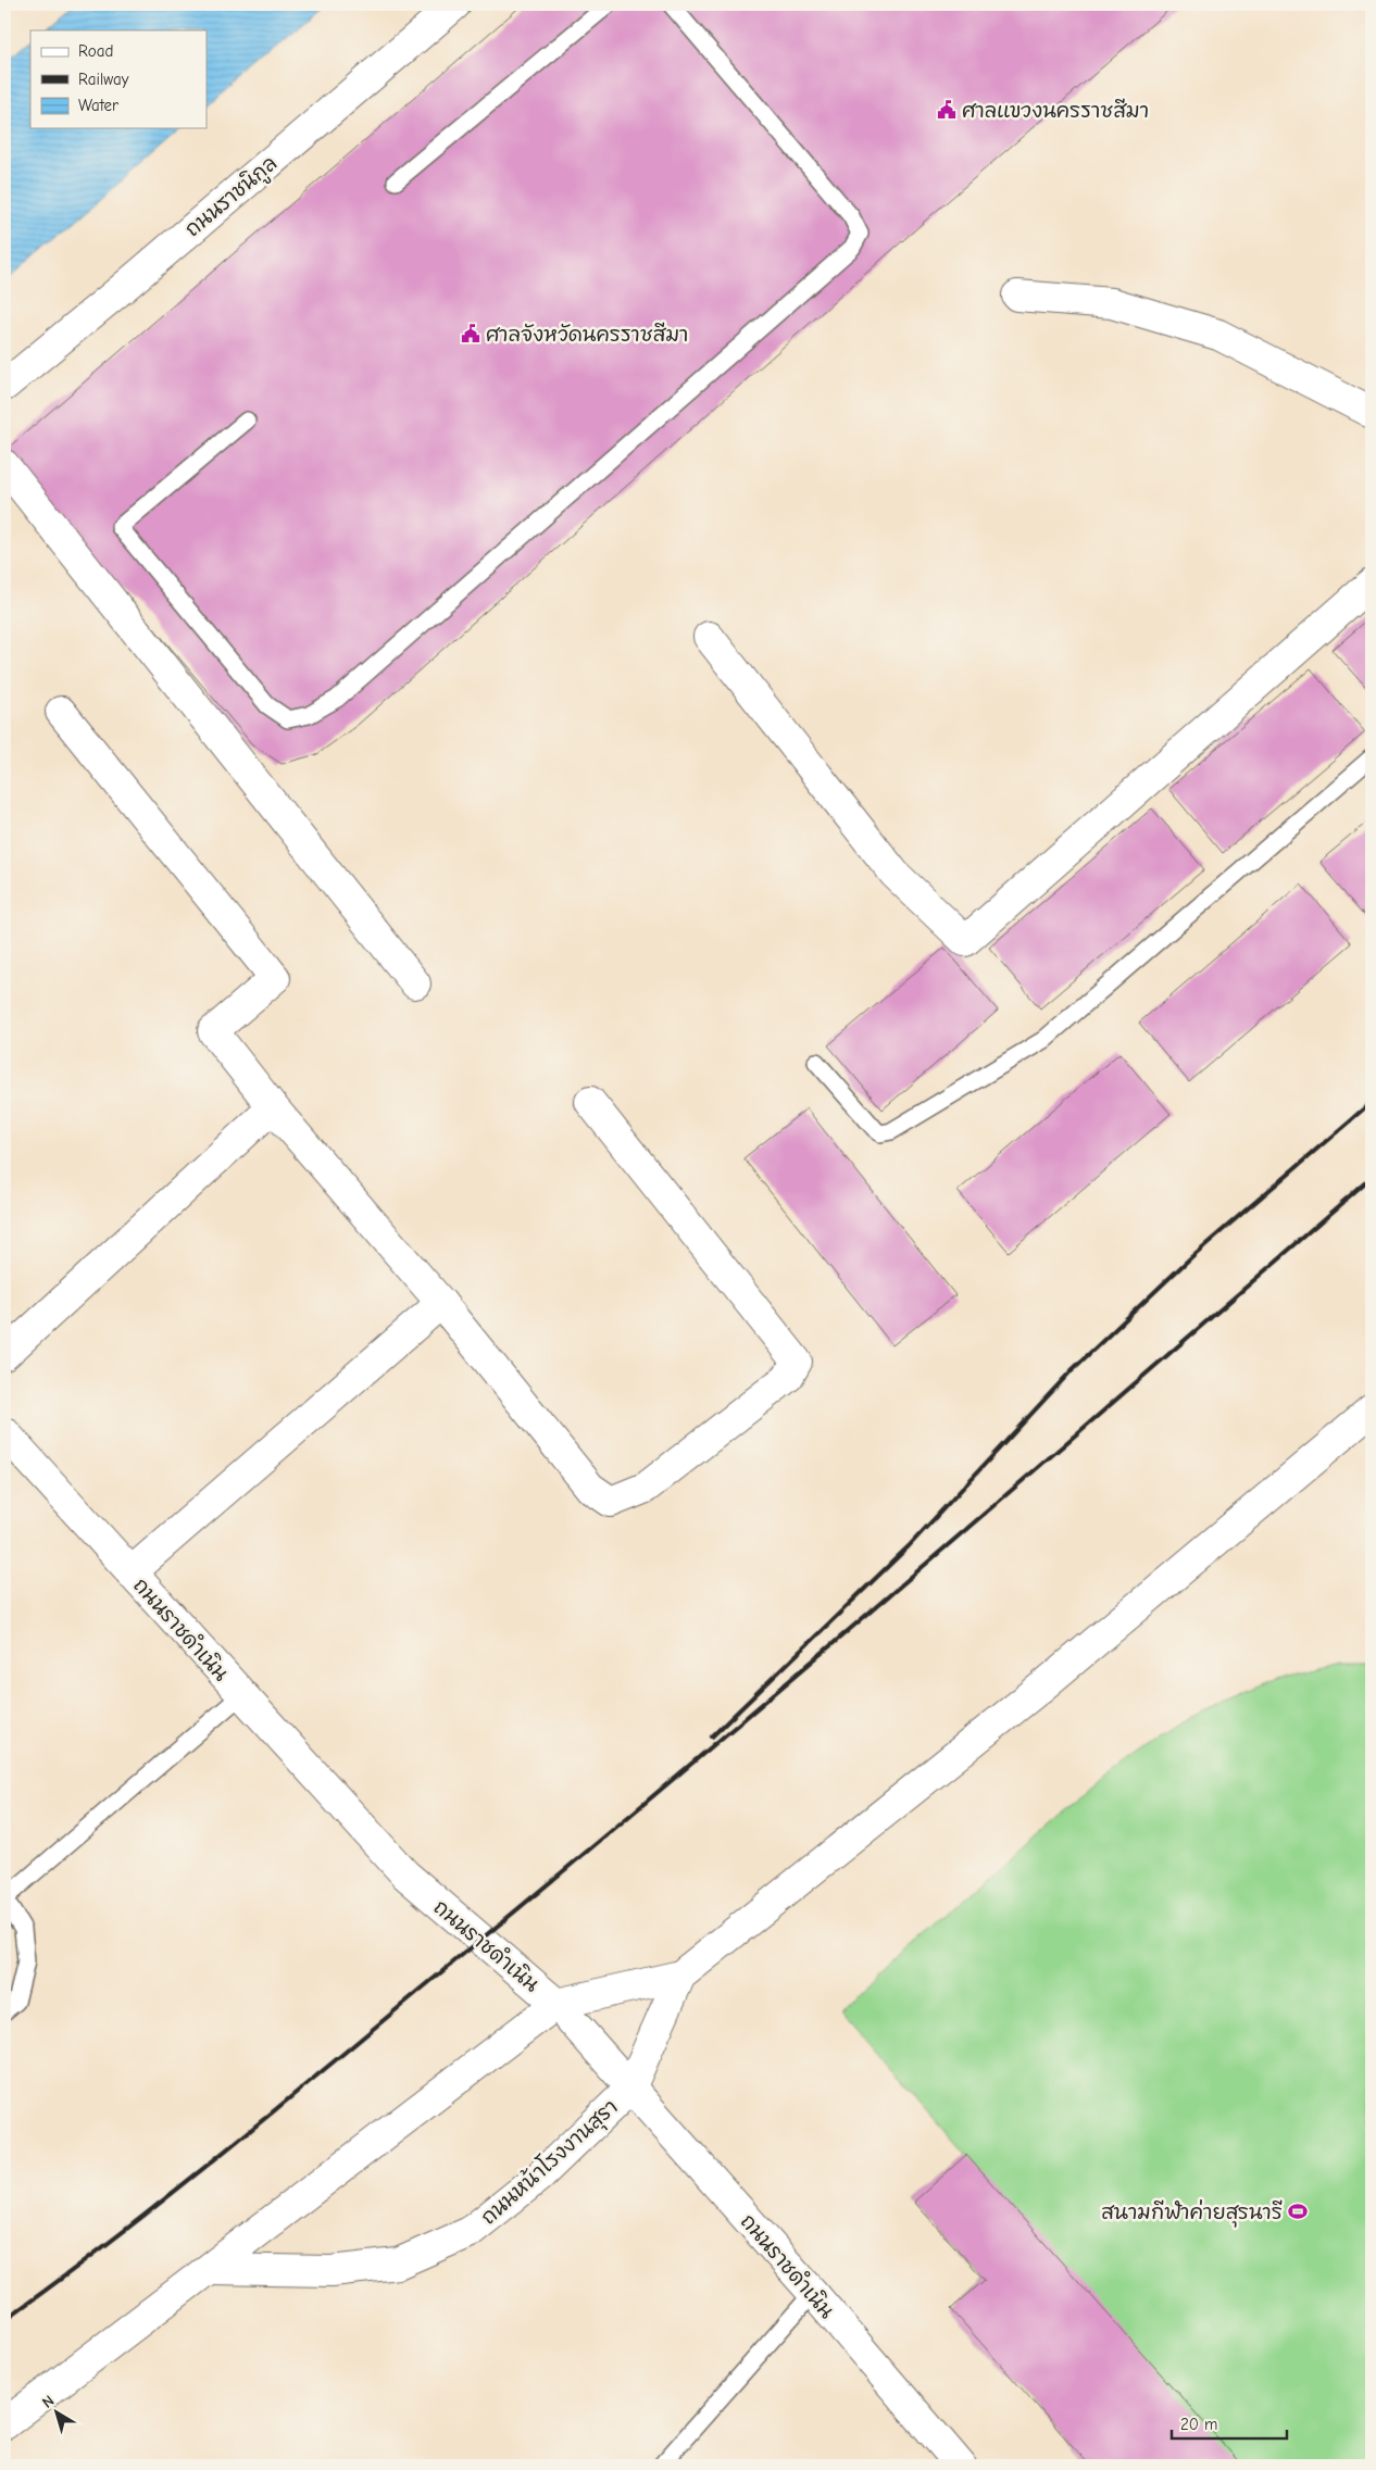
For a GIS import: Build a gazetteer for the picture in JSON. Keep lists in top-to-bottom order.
{
  "streets": {
    "street": ["ถนนราชนิกูล", "ถนนราชดำเนิน", "ถนนหน้าโรงงานสุรา"]
  },
  "crossings": [
    ["ถนนราชดำเนิน", "ถนนหน้าโรงงานสุรา"]
  ],
  "places": {
    "public building": ["ศาลแขวงนครราชสีมา", "ศาลจังหวัดนครราชสีมา"],
    "sports": ["สนามกีฬาค่ายสุรนารี"]
  },
  "legend": ["Road", "Railway", "Water"],
  "scale_bar": "20 m",
  "north": "top left"
}
